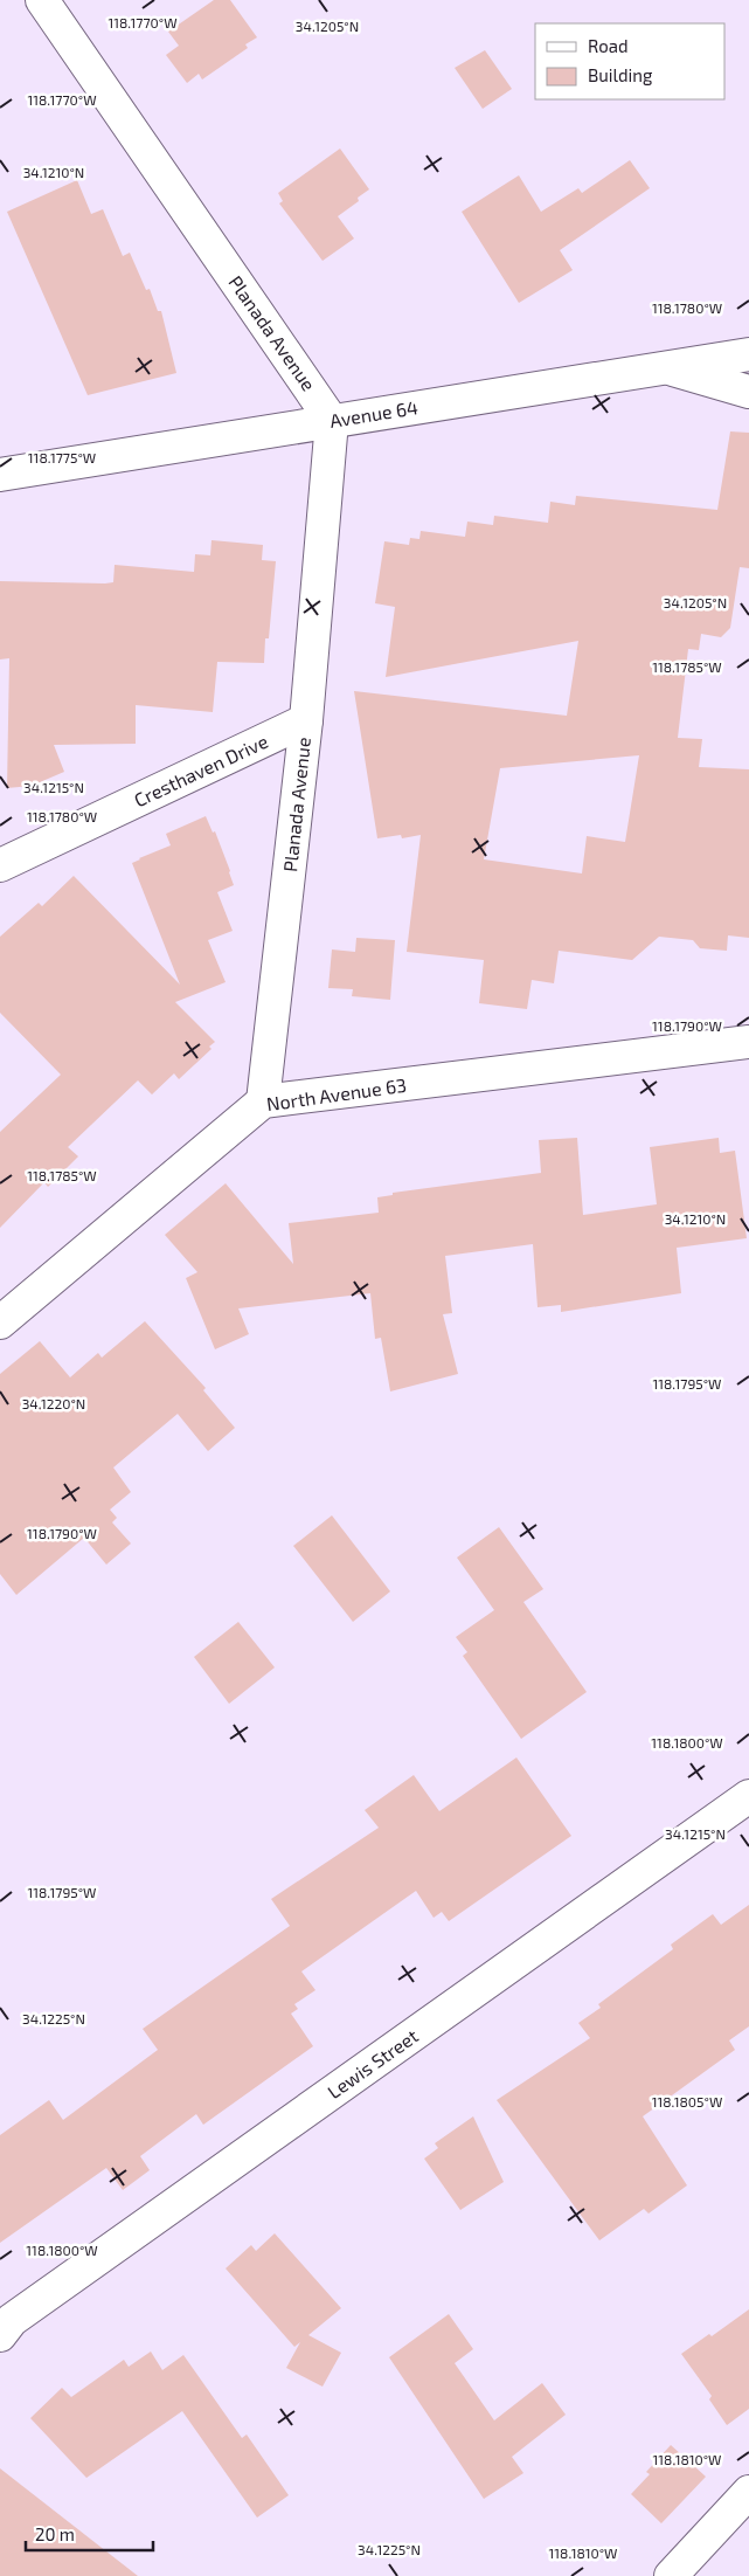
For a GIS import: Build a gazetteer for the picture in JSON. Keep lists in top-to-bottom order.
{
  "streets": {
    "street": [
      "Planada Avenue",
      "Avenue 64",
      "Cresthaven Drive",
      "North Avenue 63",
      "Lewis Street"
    ]
  },
  "crossings": [
    ["Planada Avenue", "Avenue 64"],
    ["Planada Avenue", "Cresthaven Drive"],
    ["Planada Avenue", "North Avenue 63"]
  ],
  "legend": ["Road", "Building"],
  "scale_bar": "20 m",
  "coordinates": [
    "118.1770°W",
    "34.1205°N",
    "34.1210°N",
    "118.1780°W",
    "118.1775°W",
    "118.1785°W",
    "34.1215°N",
    "118.1790°W",
    "118.1795°W",
    "34.1220°N",
    "118.1800°W",
    "34.1225°N",
    "118.1805°W",
    "118.1810°W"
  ]
}
